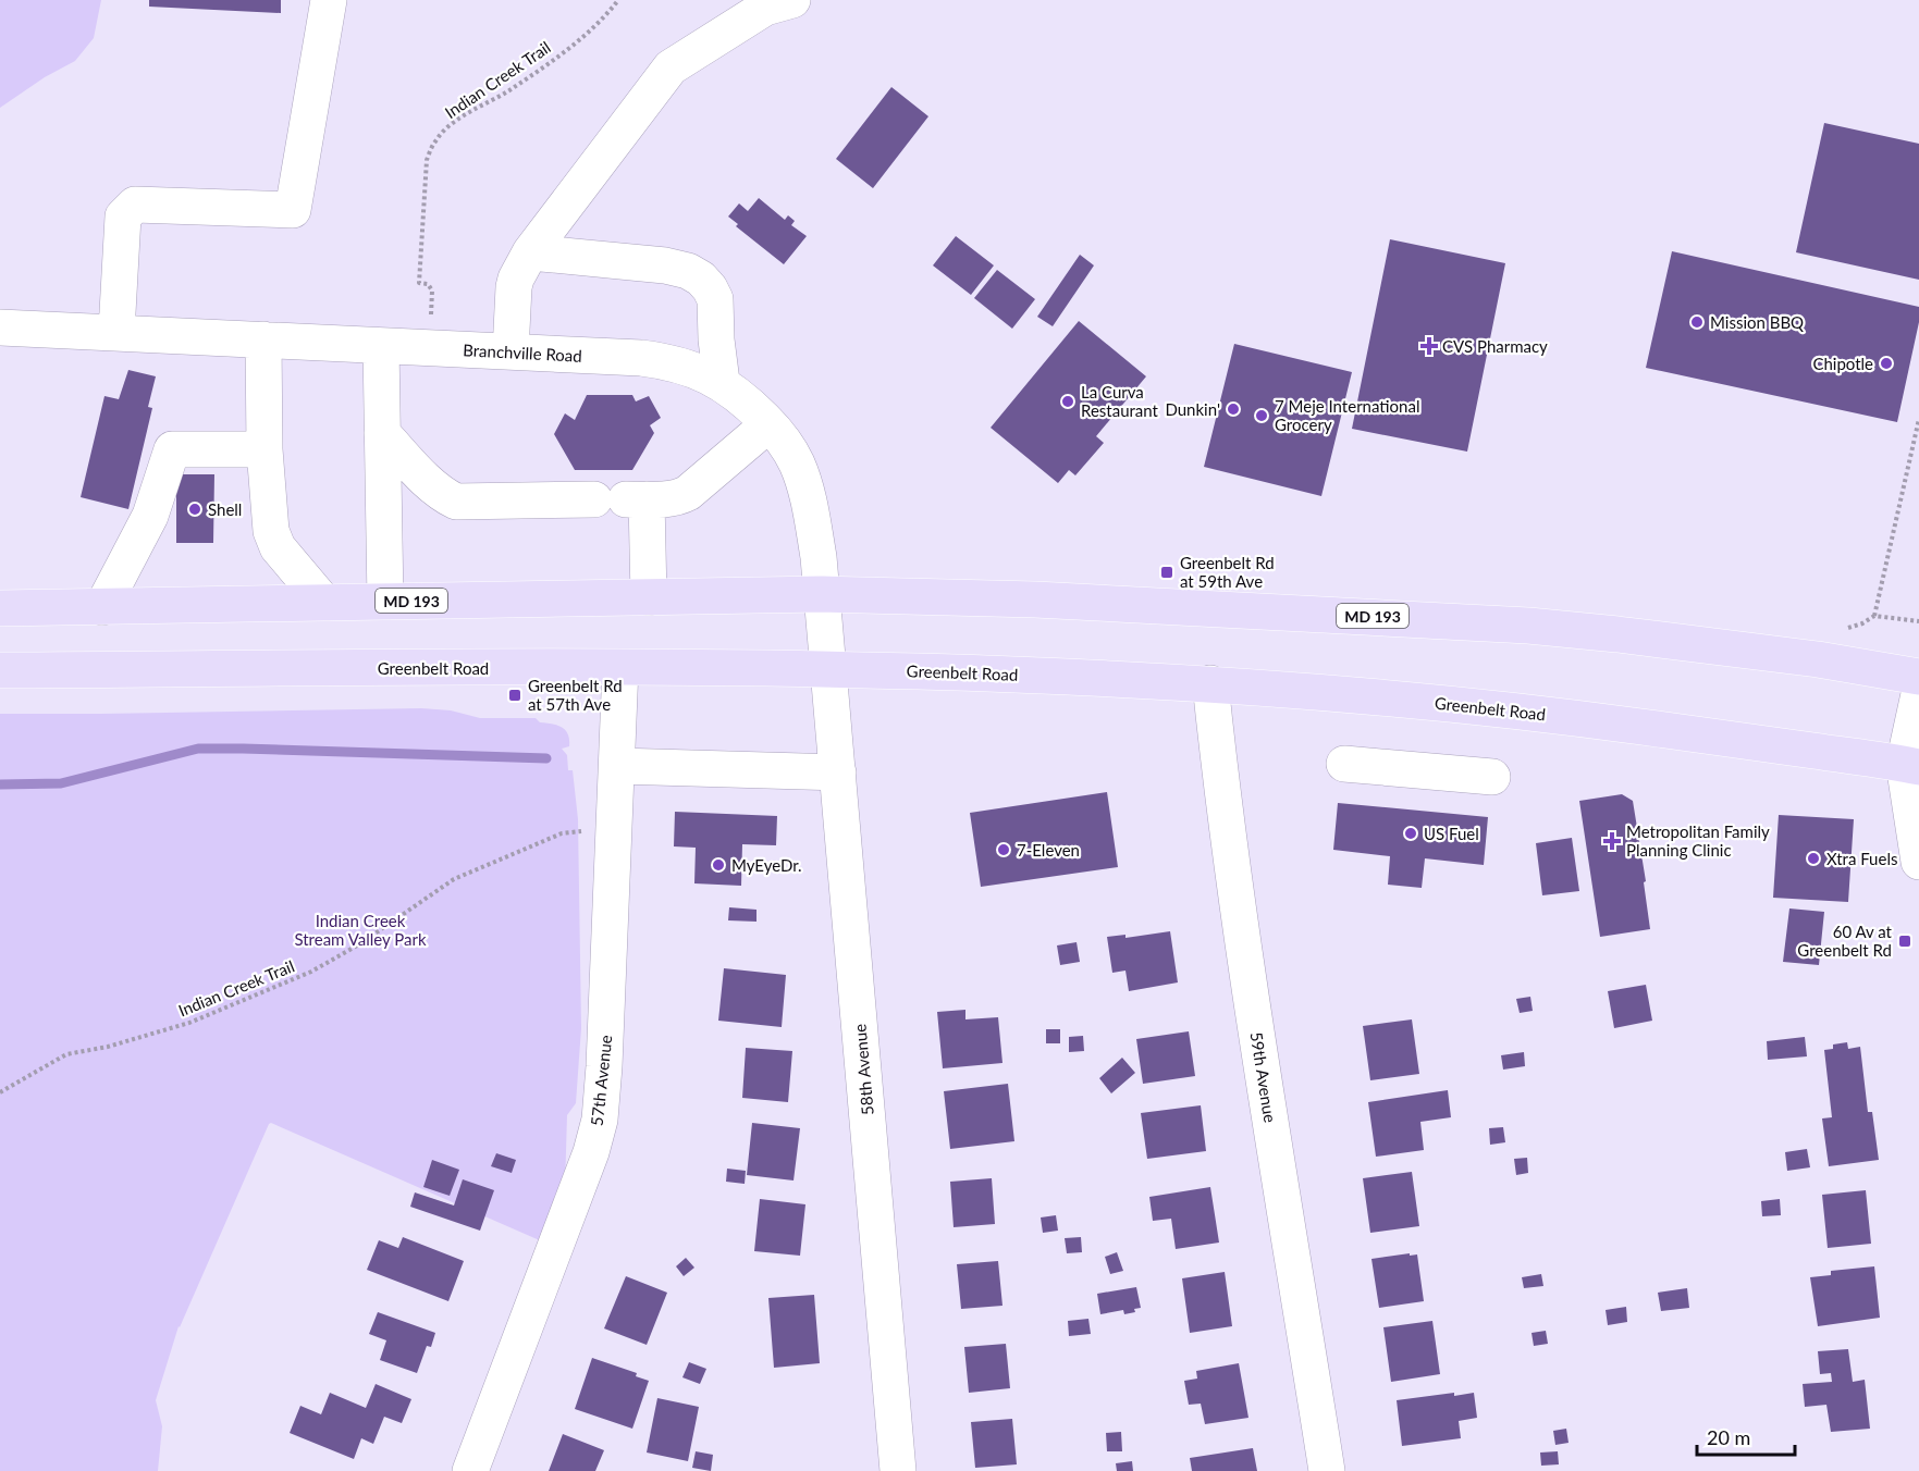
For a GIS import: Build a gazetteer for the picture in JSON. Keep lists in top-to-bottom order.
{
  "streets": {
    "main road": ["MD 193", "Greenbelt Road"],
    "street": [
      "Branchville Road",
      "58th Avenue",
      "59th Avenue",
      "57th Avenue"
    ],
    "path": ["Indian Creek Trail"]
  },
  "crossings": [
    ["Indian Creek Trail", "Branchville Road"],
    ["Indian Creek Trail", "57th Avenue"],
    ["Branchville Road", "MD 193"],
    ["Branchville Road", "Greenbelt Road"],
    ["Branchville Road", "58th Avenue"],
    ["Greenbelt Road", "58th Avenue"],
    ["Greenbelt Road", "59th Avenue"],
    ["Greenbelt Road", "57th Avenue"]
  ],
  "parks": ["Indian Creek Stream Valley Park"],
  "places": {
    "other": [
      "Mission BBQ",
      "Chipotle",
      "La Curva Restaurant",
      "Dunkin'",
      "7 Meje International Grocery",
      "Shell",
      "US Fuel",
      "7-Eleven",
      "Xtra Fuels",
      "MyEyeDr."
    ],
    "health": ["CVS Pharmacy", "Metropolitan Family Planning Clinic"],
    "transit": ["Greenbelt Rd at 59th Ave", "Greenbelt Rd at 57th Ave", "60 Av at Greenbelt Rd"]
  },
  "scale_bar": "20 m"
}
